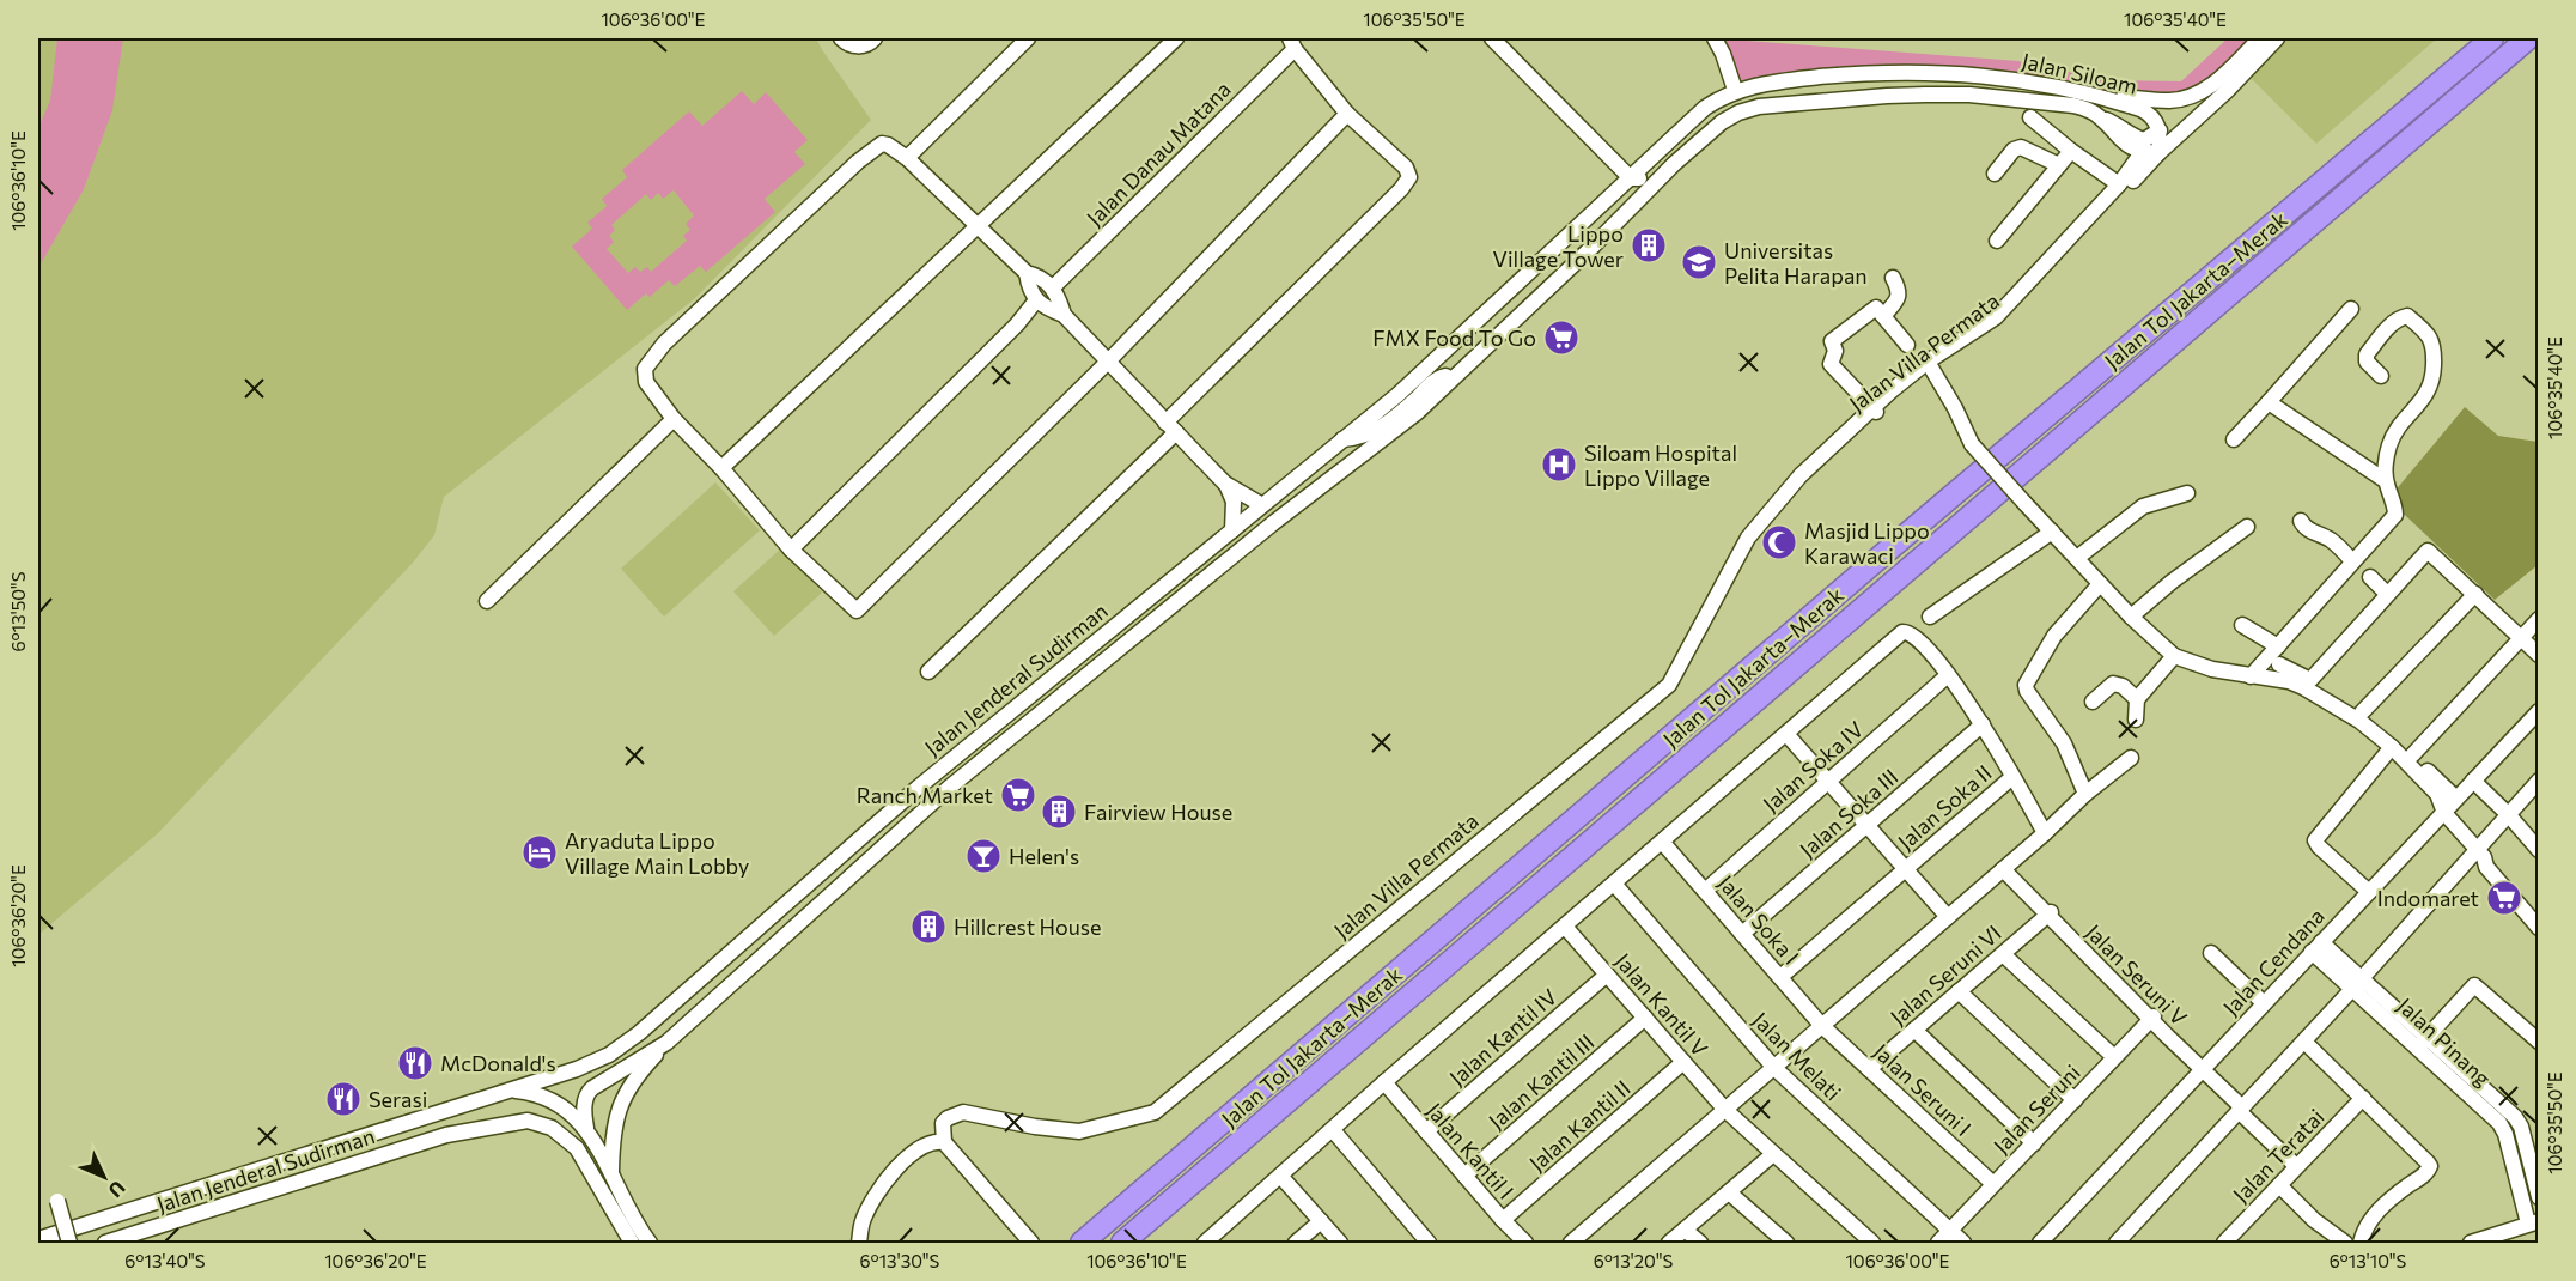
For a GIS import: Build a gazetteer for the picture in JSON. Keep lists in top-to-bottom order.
{
  "streets": {
    "highway": ["Jalan Tol Jakarta–Merak"],
    "street": [
      "Jalan Siloam",
      "Jalan Danau Matana",
      "Jalan Villa Permata",
      "Jalan Jenderal Sudirman",
      "Jalan Soka IV",
      "Jalan Soka II",
      "Jalan Soka III",
      "Jalan Soka I",
      "Jalan Cendana",
      "Jalan Seruni VI",
      "Jalan Seruni V",
      "Jalan Kantil V",
      "Jalan Kantil IV",
      "Jalan Pinang",
      "Jalan Melati",
      "Jalan Kantil III",
      "Jalan Seruni I",
      "Jalan Seruni",
      "Jalan Kantil II",
      "Jalan Kantil I",
      "Jalan Teratai"
    ]
  },
  "crossings": [
    ["Jalan Siloam", "Jalan Jenderal Sudirman"],
    ["Jalan Villa Permata", "Jalan Jenderal Sudirman"],
    ["Jalan Soka IV", "Jalan Soka II"],
    ["Jalan Soka IV", "Jalan Soka I"],
    ["Jalan Soka II", "Jalan Soka III"],
    ["Jalan Soka II", "Jalan Soka I"],
    ["Jalan Soka III", "Jalan Soka I"],
    ["Jalan Soka I", "Jalan Seruni I"],
    ["Jalan Cendana", "Jalan Seruni V"],
    ["Jalan Cendana", "Jalan Pinang"],
    ["Jalan Seruni VI", "Jalan Seruni V"],
    ["Jalan Seruni VI", "Jalan Seruni I"],
    ["Jalan Seruni V", "Jalan Seruni"],
    ["Jalan Seruni V", "Jalan Teratai"],
    ["Jalan Kantil V", "Jalan Kantil IV"],
    ["Jalan Kantil V", "Jalan Kantil III"],
    ["Jalan Kantil V", "Jalan Kantil II"],
    ["Jalan Kantil IV", "Jalan Kantil I"],
    ["Jalan Melati", "Jalan Seruni"],
    ["Jalan Kantil III", "Jalan Kantil I"],
    ["Jalan Seruni I", "Jalan Seruni"],
    ["Jalan Kantil II", "Jalan Kantil I"]
  ],
  "places": {
    "building": ["Lippo Village Tower", "Fairview House", "Hillcrest House"],
    "school or university": ["Universitas Pelita Harapan"],
    "supermarket": ["FMX Food To Go", "Ranch Market", "Indomaret"],
    "hospital": ["Siloam Hospital Lippo Village"],
    "mosque": ["Masjid Lippo Karawaci"],
    "hotel": ["Aryaduta Lippo Village Main Lobby"],
    "bar": ["Helen's"],
    "restaurant": ["McDonald's", "Serasi"]
  },
  "north": "bottom right",
  "coordinates": [
    "106°36'00\"E",
    "106°35'50\"E",
    "106°35'40\"E",
    "106°36'10\"E",
    "6°13'50\"S",
    "106°36'20\"E",
    "6°13'40\"S",
    "6°13'30\"S",
    "6°13'20\"S",
    "6°13'10\"S"
  ]
}
